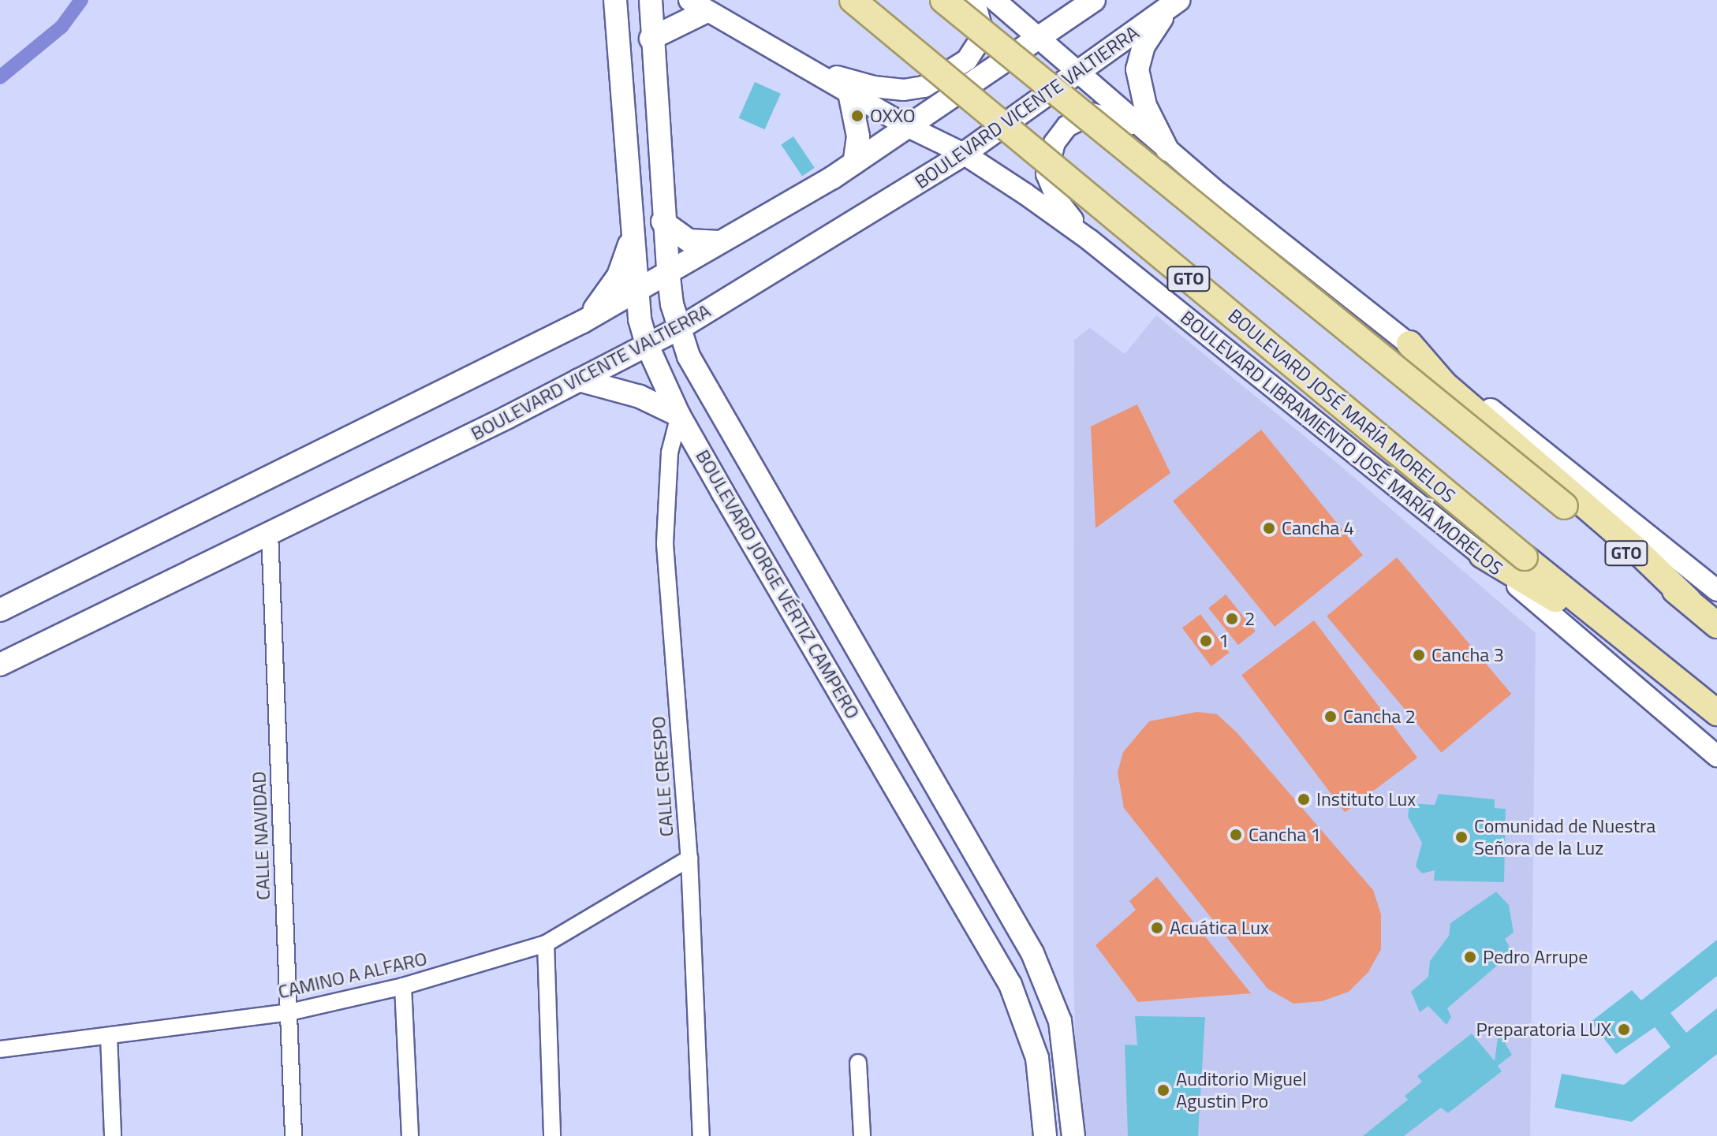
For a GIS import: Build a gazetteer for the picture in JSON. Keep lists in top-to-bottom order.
{
  "streets": {
    "main road": [
      "BOULEVARD VICENTE VALTIERRA",
      "GTO",
      "BOULEVARD JOSÉ MARÍA MORELOS",
      "BOULEVARD JORGE VÉRTIZ CAMPERO"
    ],
    "street": [
      "BOULEVARD LIBRAMIENTO JOSÉ MARÍA MORELOS",
      "CALLE CRESPO",
      "CALLE NAVIDAD",
      "CAMINO A ALFARO"
    ]
  },
  "crossings": [
    ["BOULEVARD VICENTE VALTIERRA", "BOULEVARD LIBRAMIENTO JOSÉ MARÍA MORELOS"],
    ["BOULEVARD VICENTE VALTIERRA", "BOULEVARD JORGE VÉRTIZ CAMPERO"],
    ["BOULEVARD VICENTE VALTIERRA", "CALLE NAVIDAD"],
    ["BOULEVARD JORGE VÉRTIZ CAMPERO", "CALLE CRESPO"],
    ["CALLE CRESPO", "CAMINO A ALFARO"],
    ["CALLE NAVIDAD", "CAMINO A ALFARO"]
  ],
  "places": [
    "OXXO",
    "Cancha 4",
    "2",
    "1",
    "Cancha 3",
    "Cancha 2",
    "Instituto Lux",
    "Cancha 1",
    "Comunidad de Nuestra Señora de la Luz",
    "Acuática Lux",
    "Pedro Arrupe",
    "Preparatoria LUX",
    "Auditorio Miguel Agustin Pro"
  ]
}
